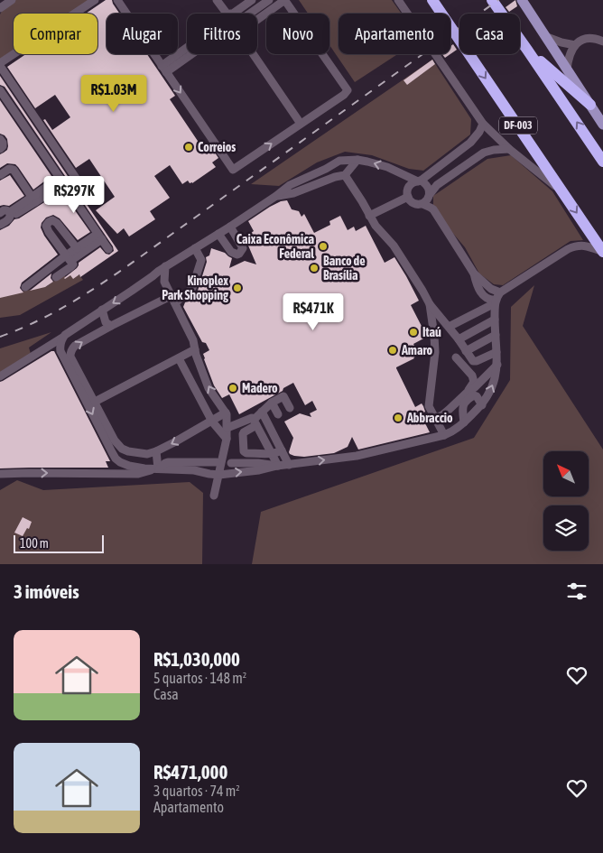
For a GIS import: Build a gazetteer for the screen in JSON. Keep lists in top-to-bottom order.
{
  "streets": {
    "highway": ["DF-003"]
  },
  "places": [
    "Correios",
    "Caixa Econômica Federal",
    "Banco de Brasília",
    "Kinoplex Park Shopping",
    "Itaú",
    "Amaro",
    "Madero",
    "Abbraccio"
  ],
  "scale_bar": "100 m",
  "north": "top left",
  "page": {
    "chip": [
      "Comprar",
      "Alugar",
      "Filtros",
      "Novo",
      "Apartamento",
      "Casa"
    ],
    "price": ["R$1.03M", "R$297K", "R$471K"],
    "scale": "100 m",
    "heading": "3 imóveis",
    "list": [
      {
        "name": "R$1,030,000",
        "note": "5 quartos · 148 m² · Casa"
      },
      {
        "name": "R$471,000",
        "note": "3 quartos · 74 m² · Apartamento"
      }
    ]
  }
}
